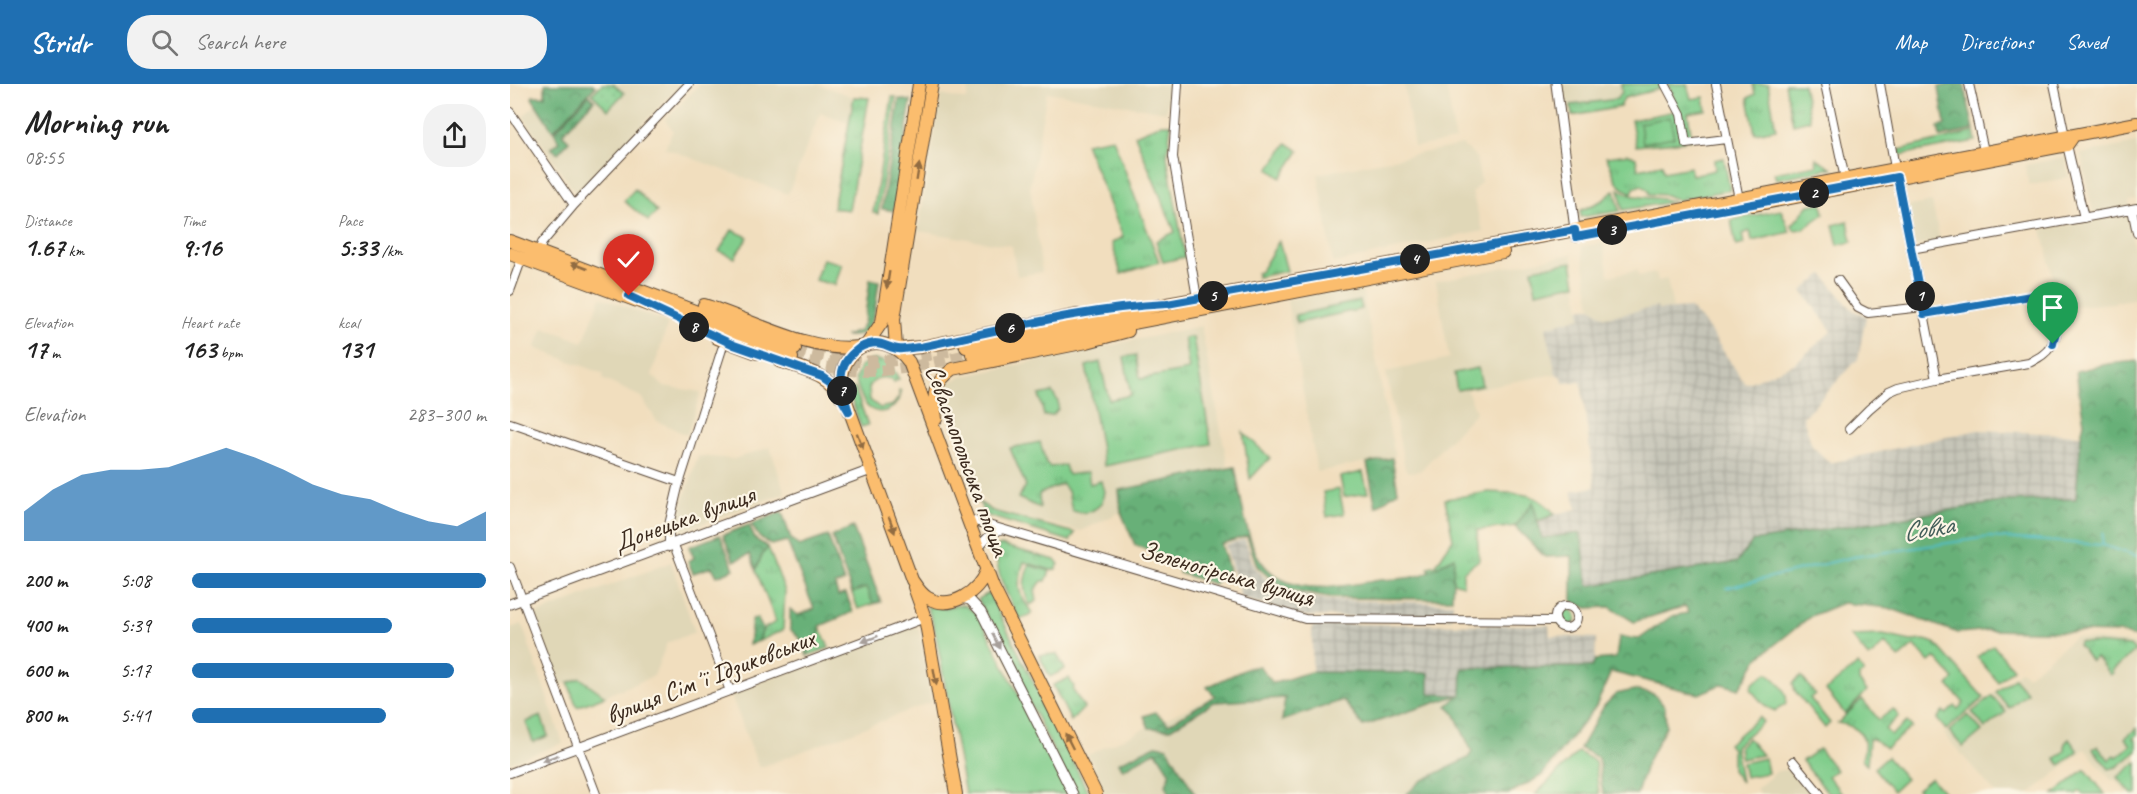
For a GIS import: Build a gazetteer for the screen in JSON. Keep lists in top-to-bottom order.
{
  "streets": {
    "main road": ["Севастопольська площа"],
    "street": ["Донецька вулиця", "Зеленогірська вулиця", "вулиця Сімʼї Ідзиковських"]
  },
  "crossings": [
    ["Севастопольська площа", "Зеленогірська вулиця"]
  ],
  "one_way": ["вулиця Сімʼї Ідзиковських"],
  "water": ["Совка"],
  "page": {
    "header": "Stridr",
    "search": "Search here",
    "nav": ["Map", "Directions", "Saved"],
    "heading": ["Morning run", "08:55"],
    "pins": [
      "2",
      "3",
      "4",
      "1",
      "5",
      "8",
      "6",
      "7"
    ],
    "stats": [
      ["Distance", "1.67 km"],
      ["Time", "9:16"],
      ["Pace", "5:33 /km"],
      ["Elevation", "17 m"],
      ["Heart rate", "163 bpm"],
      ["kcal", "131"]
    ],
    "chart": ["Elevation", "283–300 m"],
    "list": [
      {
        "name": "200 m",
        "note": "5:08"
      },
      {
        "name": "400 m",
        "note": "5:39"
      },
      {
        "name": "600 m",
        "note": "5:17"
      },
      {
        "name": "800 m",
        "note": "5:41"
      }
    ]
  }
}
